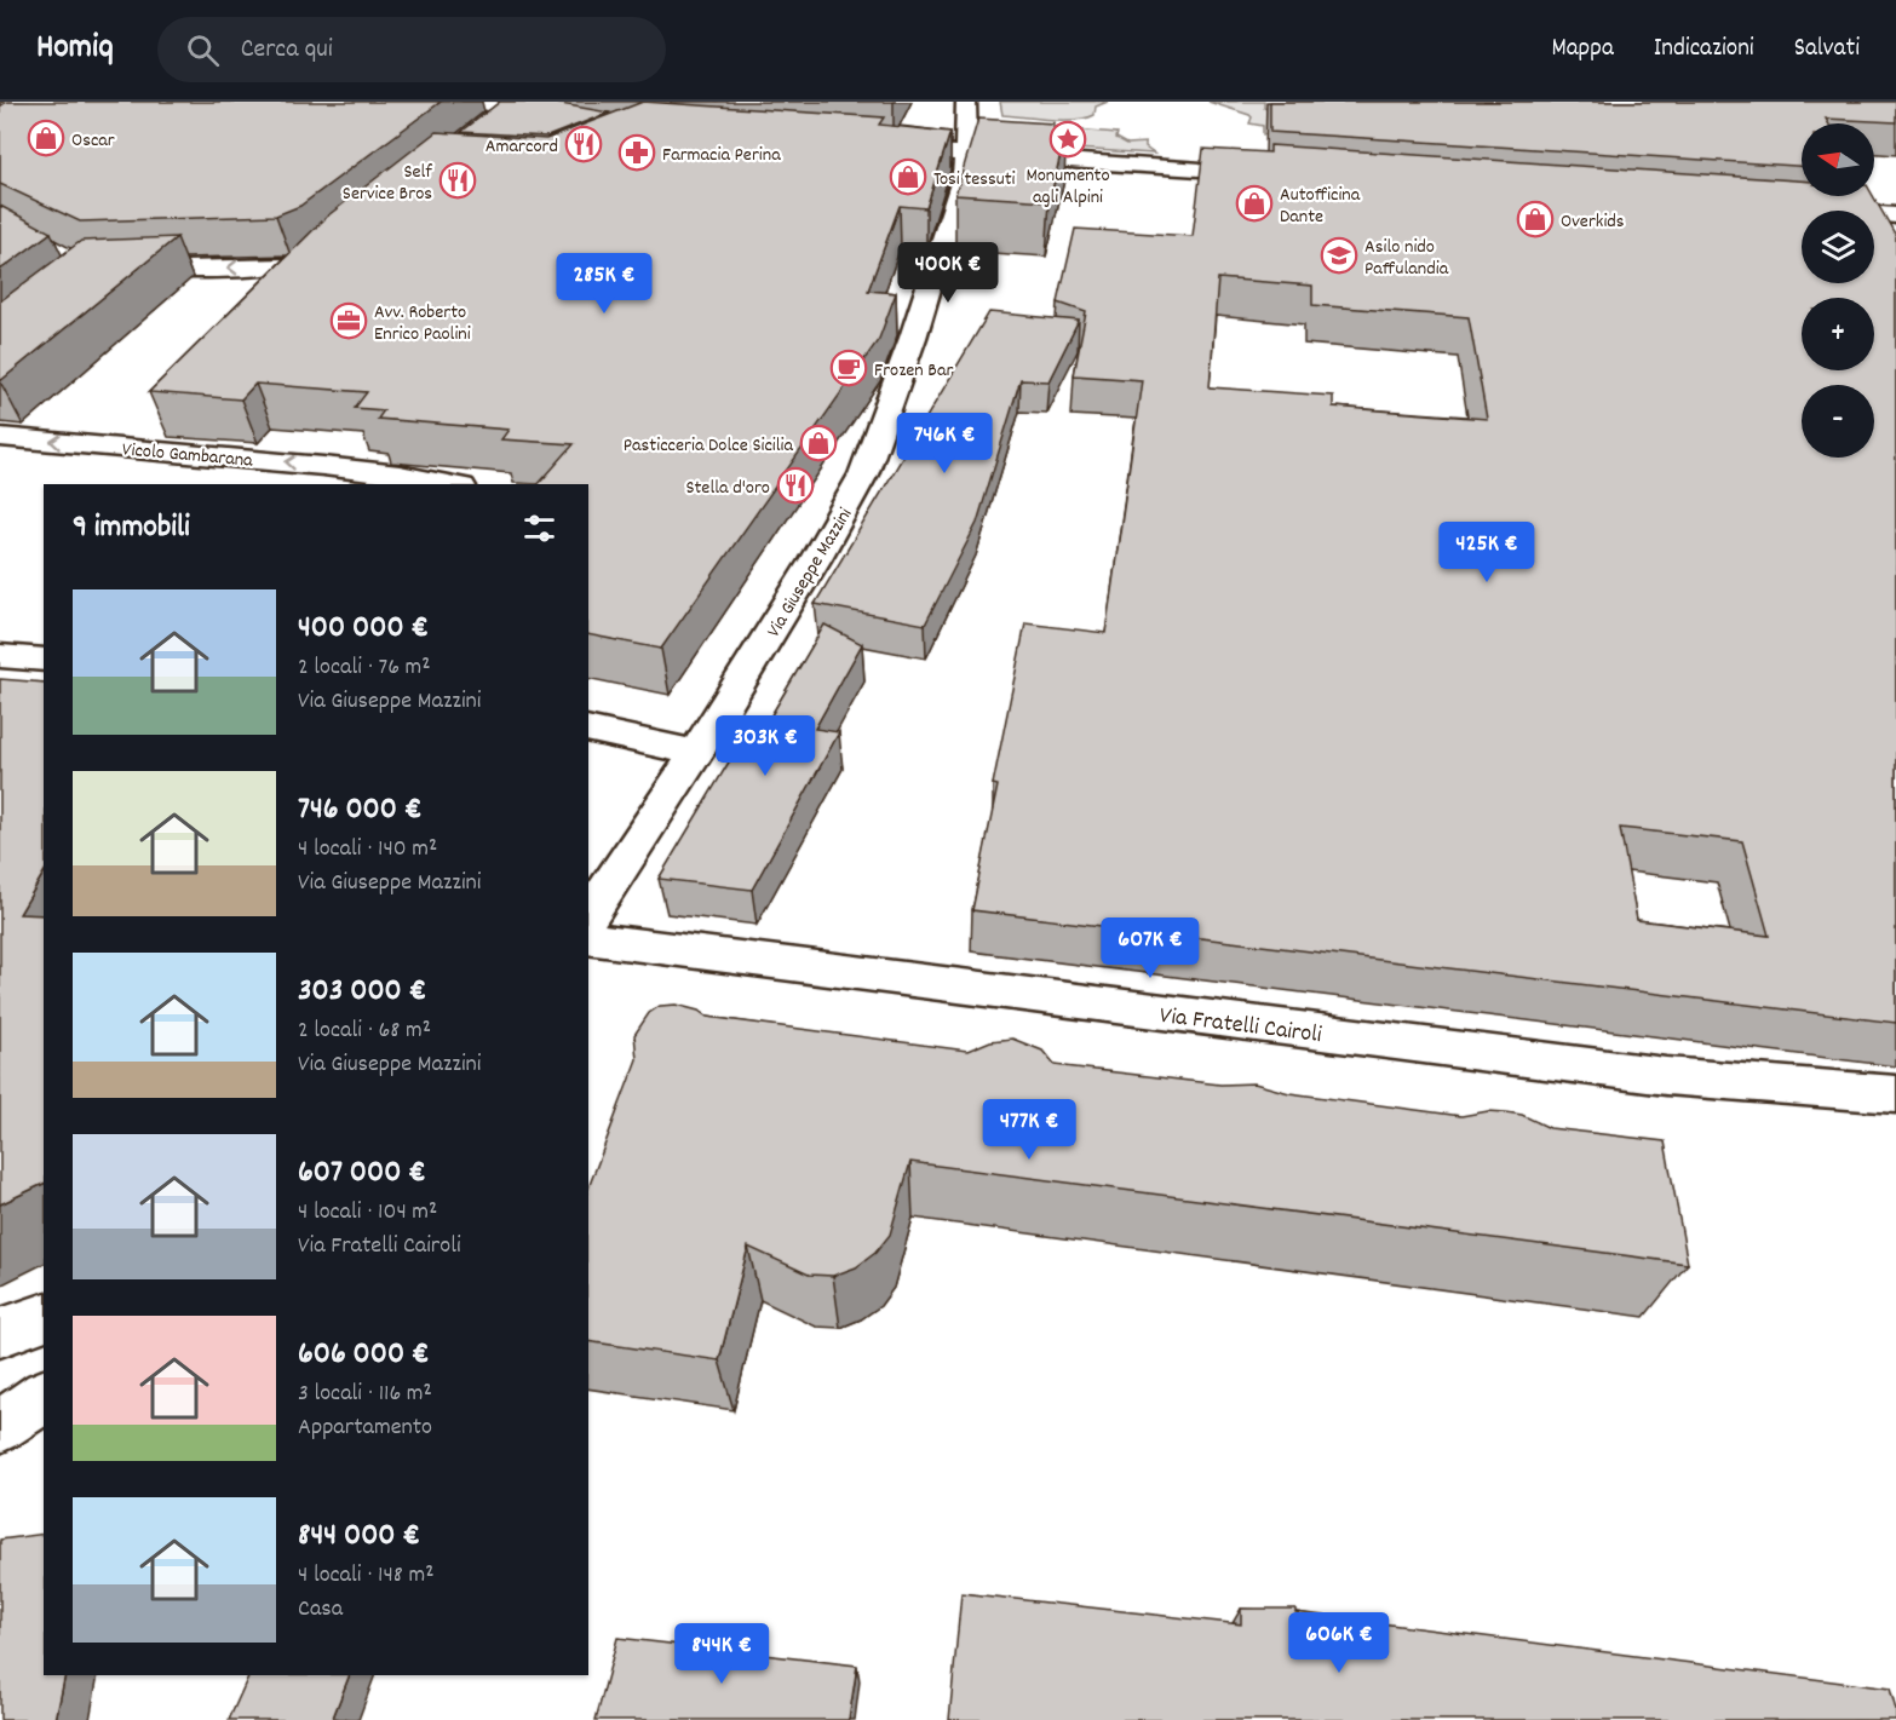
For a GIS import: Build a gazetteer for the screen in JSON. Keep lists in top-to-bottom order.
{
  "streets": {
    "street": ["Vicolo Gambarana", "Via Giuseppe Mazzini", "Via Fratelli Cairoli"]
  },
  "places": {
    "shop": [
      "Oscar",
      "Tosi tessuti",
      "Autofficina Dante",
      "Overkids",
      "Pasticceria Dolce Sicilia"
    ],
    "place": ["Monumento agli Alpini"],
    "restaurant": ["Amarcord", "Self Service Bros", "Stella d'oro"],
    "pharmacy": ["Farmacia Perina"],
    "school or university": ["Asilo nido Paffulandia"],
    "office": ["Avv. Roberto Enrico Paolini"],
    "cafe": ["Frozen Bar"]
  },
  "north": "left",
  "page": {
    "header": "Homiq",
    "search": "Cerca qui",
    "nav": ["Mappa", "Indicazioni", "Salvati"],
    "map_buttons": ["+", "−"],
    "price": [
      "400K €",
      "285K €",
      "746K €",
      "425K €",
      "303K €",
      "607K €",
      "477K €",
      "606K €",
      "844K €"
    ],
    "heading": "9 immobili",
    "list": [
      {
        "name": "400 000 €",
        "note": "2 locali · 76 m² · Via Giuseppe Mazzini"
      },
      {
        "name": "746 000 €",
        "note": "4 locali · 140 m² · Via Giuseppe Mazzini"
      },
      {
        "name": "303 000 €",
        "note": "2 locali · 68 m² · Via Giuseppe Mazzini"
      },
      {
        "name": "607 000 €",
        "note": "4 locali · 104 m² · Via Fratelli Cairoli"
      },
      {
        "name": "606 000 €",
        "note": "3 locali · 116 m² · Appartamento"
      },
      {
        "name": "844 000 €",
        "note": "4 locali · 148 m² · Casa"
      }
    ]
  }
}
